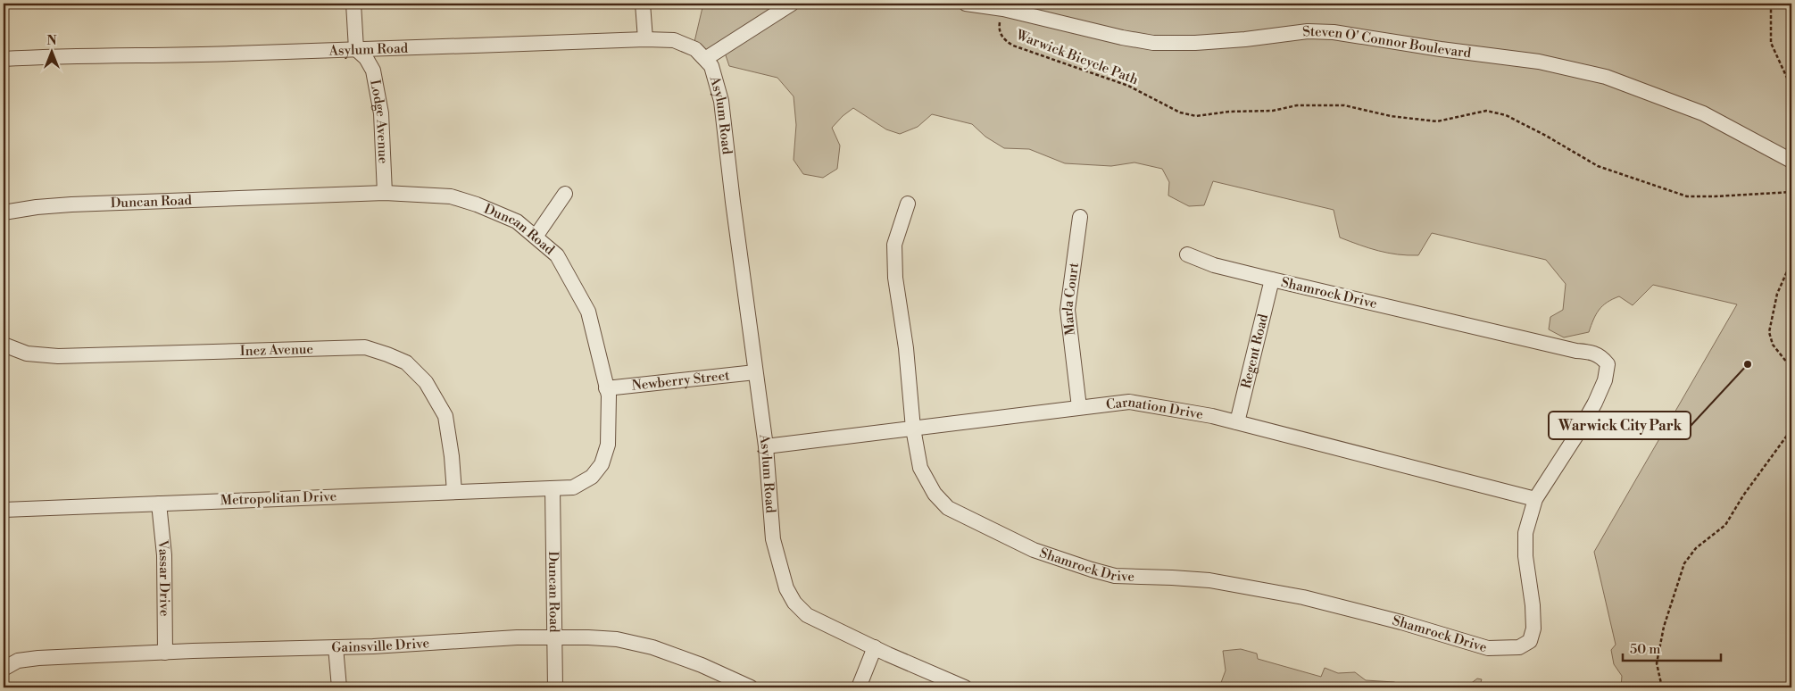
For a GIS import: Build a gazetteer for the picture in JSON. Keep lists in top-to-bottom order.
{
  "streets": {
    "street": [
      "Steven O' Connor Boulevard",
      "Asylum Road",
      "Lodge Avenue",
      "Duncan Road",
      "Shamrock Drive",
      "Marla Court",
      "Inez Avenue",
      "Regent Road",
      "Newberry Street",
      "Carnation Drive",
      "Metropolitan Drive",
      "Vassar Drive",
      "Gainsville Drive"
    ],
    "path": ["Warwick Bicycle Path"]
  },
  "crossings": [
    ["Steven O' Connor Boulevard", "Warwick Bicycle Path"],
    ["Asylum Road", "Lodge Avenue"],
    ["Asylum Road", "Newberry Street"],
    ["Asylum Road", "Carnation Drive"],
    ["Lodge Avenue", "Duncan Road"],
    ["Duncan Road", "Newberry Street"],
    ["Duncan Road", "Metropolitan Drive"],
    ["Duncan Road", "Gainsville Drive"],
    ["Shamrock Drive", "Regent Road"],
    ["Shamrock Drive", "Carnation Drive"],
    ["Marla Court", "Carnation Drive"],
    ["Inez Avenue", "Metropolitan Drive"],
    ["Regent Road", "Carnation Drive"],
    ["Metropolitan Drive", "Vassar Drive"],
    ["Vassar Drive", "Gainsville Drive"]
  ],
  "places": ["Warwick City Park"],
  "scale_bar": "50 m",
  "north": "top"
}
